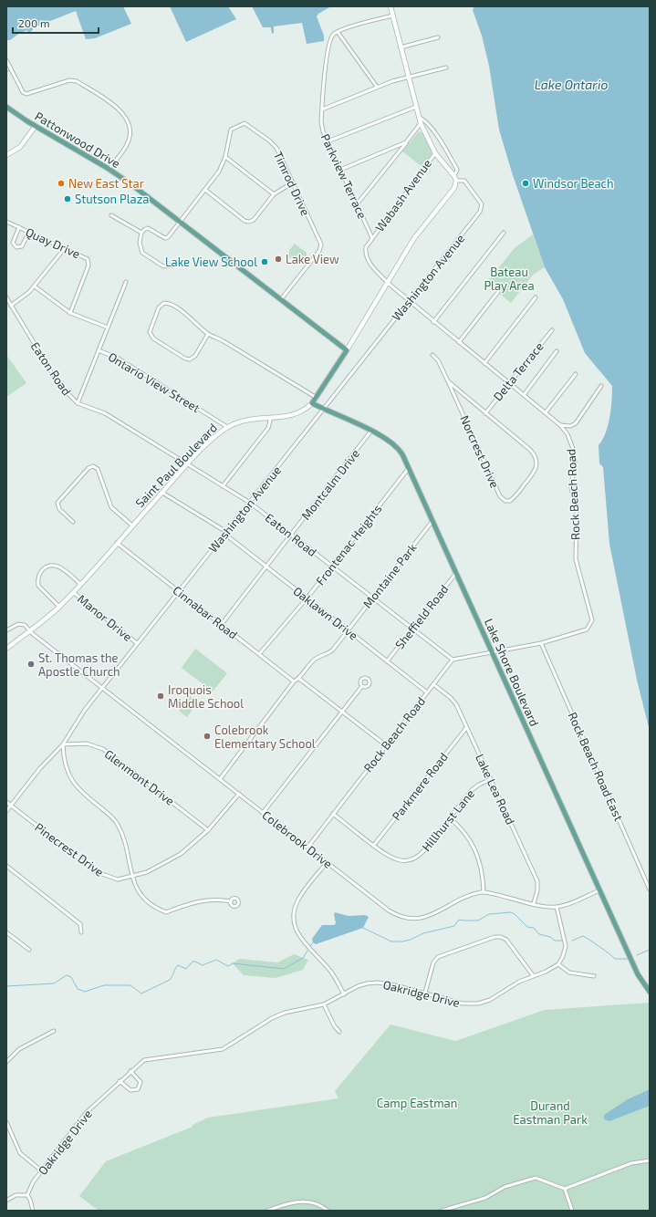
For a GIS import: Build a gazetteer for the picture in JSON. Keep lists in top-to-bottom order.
{
  "streets": {
    "main road": ["Pattonwood Drive", "Saint Paul Boulevard", "Lake Shore Boulevard"],
    "street": [
      "Parkview Terrace",
      "Timrod Drive",
      "Wabash Avenue",
      "Quay Drive",
      "Washington Avenue",
      "Eaton Road",
      "Delta Terrace",
      "Ontario View Street",
      "Norcrest Drive",
      "Montcalm Drive",
      "Rock Beach Road",
      "Frontenac Heights",
      "Montaine Park",
      "Cinnabar Road",
      "Oaklawn Drive",
      "Sheffield Road",
      "Manor Drive",
      "Rock Beach Road East",
      "Glenmont Drive",
      "Parkmere Road",
      "Lake Lea Road",
      "Hillhurst Lane",
      "Colebrook Drive",
      "Pinecrest Drive",
      "Oakridge Drive"
    ]
  },
  "crossings": [
    ["Pattonwood Drive", "Timrod Drive"],
    ["Pattonwood Drive", "Saint Paul Boulevard"],
    ["Parkview Terrace", "Wabash Avenue"],
    ["Washington Avenue", "Eaton Road"],
    ["Washington Avenue", "Saint Paul Boulevard"],
    ["Washington Avenue", "Rock Beach Road"],
    ["Washington Avenue", "Cinnabar Road"],
    ["Washington Avenue", "Oaklawn Drive"],
    ["Washington Avenue", "Manor Drive"],
    ["Washington Avenue", "Lake Shore Boulevard"],
    ["Washington Avenue", "Glenmont Drive"],
    ["Washington Avenue", "Colebrook Drive"],
    ["Washington Avenue", "Pinecrest Drive"],
    ["Eaton Road", "Saint Paul Boulevard"],
    ["Eaton Road", "Montcalm Drive"],
    ["Eaton Road", "Rock Beach Road"],
    ["Eaton Road", "Frontenac Heights"],
    ["Eaton Road", "Montaine Park"],
    ["Eaton Road", "Sheffield Road"],
    ["Delta Terrace", "Norcrest Drive"],
    ["Delta Terrace", "Rock Beach Road"],
    ["Ontario View Street", "Saint Paul Boulevard"],
    ["Saint Paul Boulevard", "Rock Beach Road"],
    ["Saint Paul Boulevard", "Cinnabar Road"],
    ["Saint Paul Boulevard", "Oaklawn Drive"],
    ["Saint Paul Boulevard", "Manor Drive"],
    ["Saint Paul Boulevard", "Lake Shore Boulevard"],
    ["Saint Paul Boulevard", "Colebrook Drive"],
    ["Montcalm Drive", "Cinnabar Road"],
    ["Montcalm Drive", "Oaklawn Drive"],
    ["Montcalm Drive", "Lake Shore Boulevard"],
    ["Rock Beach Road", "Oaklawn Drive"],
    ["Rock Beach Road", "Lake Shore Boulevard"],
    ["Rock Beach Road", "Rock Beach Road East"],
    ["Rock Beach Road", "Lake Lea Road"],
    ["Rock Beach Road", "Hillhurst Lane"],
    ["Rock Beach Road", "Colebrook Drive"],
    ["Frontenac Heights", "Cinnabar Road"],
    ["Frontenac Heights", "Oaklawn Drive"],
    ["Frontenac Heights", "Lake Shore Boulevard"],
    ["Montaine Park", "Oaklawn Drive"],
    ["Montaine Park", "Lake Shore Boulevard"],
    ["Oaklawn Drive", "Sheffield Road"],
    ["Sheffield Road", "Lake Shore Boulevard"],
    ["Glenmont Drive", "Pinecrest Drive"],
    ["Parkmere Road", "Lake Lea Road"],
    ["Parkmere Road", "Hillhurst Lane"],
    ["Lake Lea Road", "Hillhurst Lane"],
    ["Lake Lea Road", "Colebrook Drive"],
    ["Colebrook Drive", "Pinecrest Drive"]
  ],
  "water": ["Lake Ontario"],
  "parks": ["Bateau Play Area", "Camp Eastman", "Durand Eastman Park"],
  "places": [
    "New East Star",
    "Windsor Beach",
    "Stutson Plaza",
    "Lake View",
    "Lake View School",
    "St. Thomas the Apostle Church",
    "Iroquois Middle School",
    "Colebrook Elementary School"
  ],
  "scale_bar": "200 m"
}
